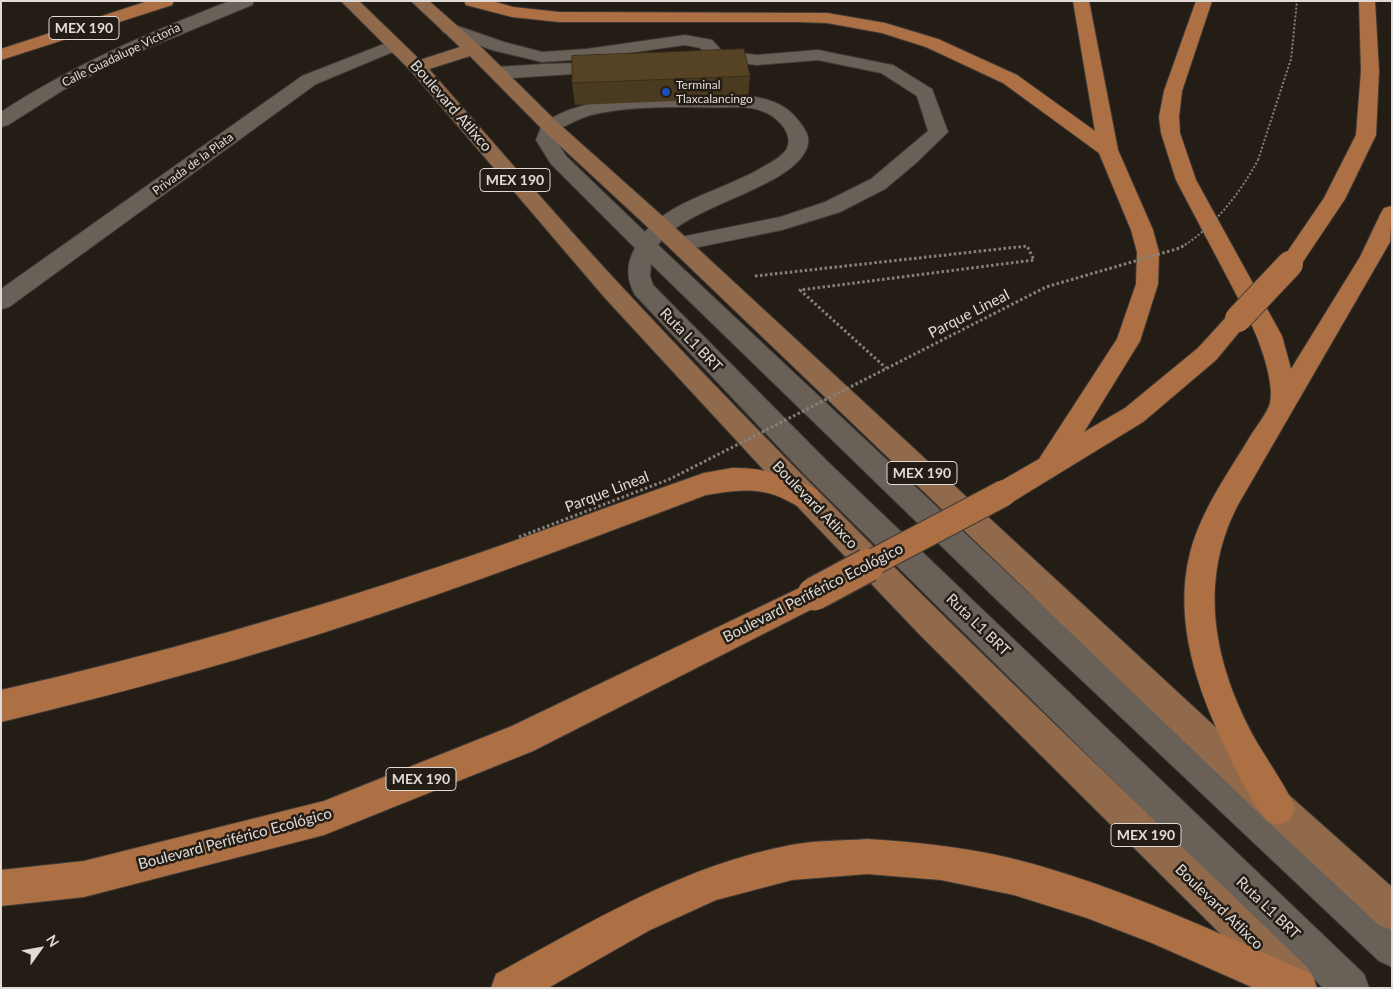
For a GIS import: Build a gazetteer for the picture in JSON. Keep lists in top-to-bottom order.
{
  "streets": {
    "highway": ["MEX 190", "Boulevard Periférico Ecológico"],
    "main road": ["Boulevard Atlixco"],
    "street": ["Calle Guadalupe Victoria", "Privada de la Plata", "Ruta L1 BRT"],
    "path": ["Parque Lineal"]
  },
  "crossings": [
    ["MEX 190", "Ruta L1 BRT"],
    ["Boulevard Atlixco", "Privada de la Plata"]
  ],
  "places": ["Terminal Tlaxcalancingo"],
  "north": "top right"
}
